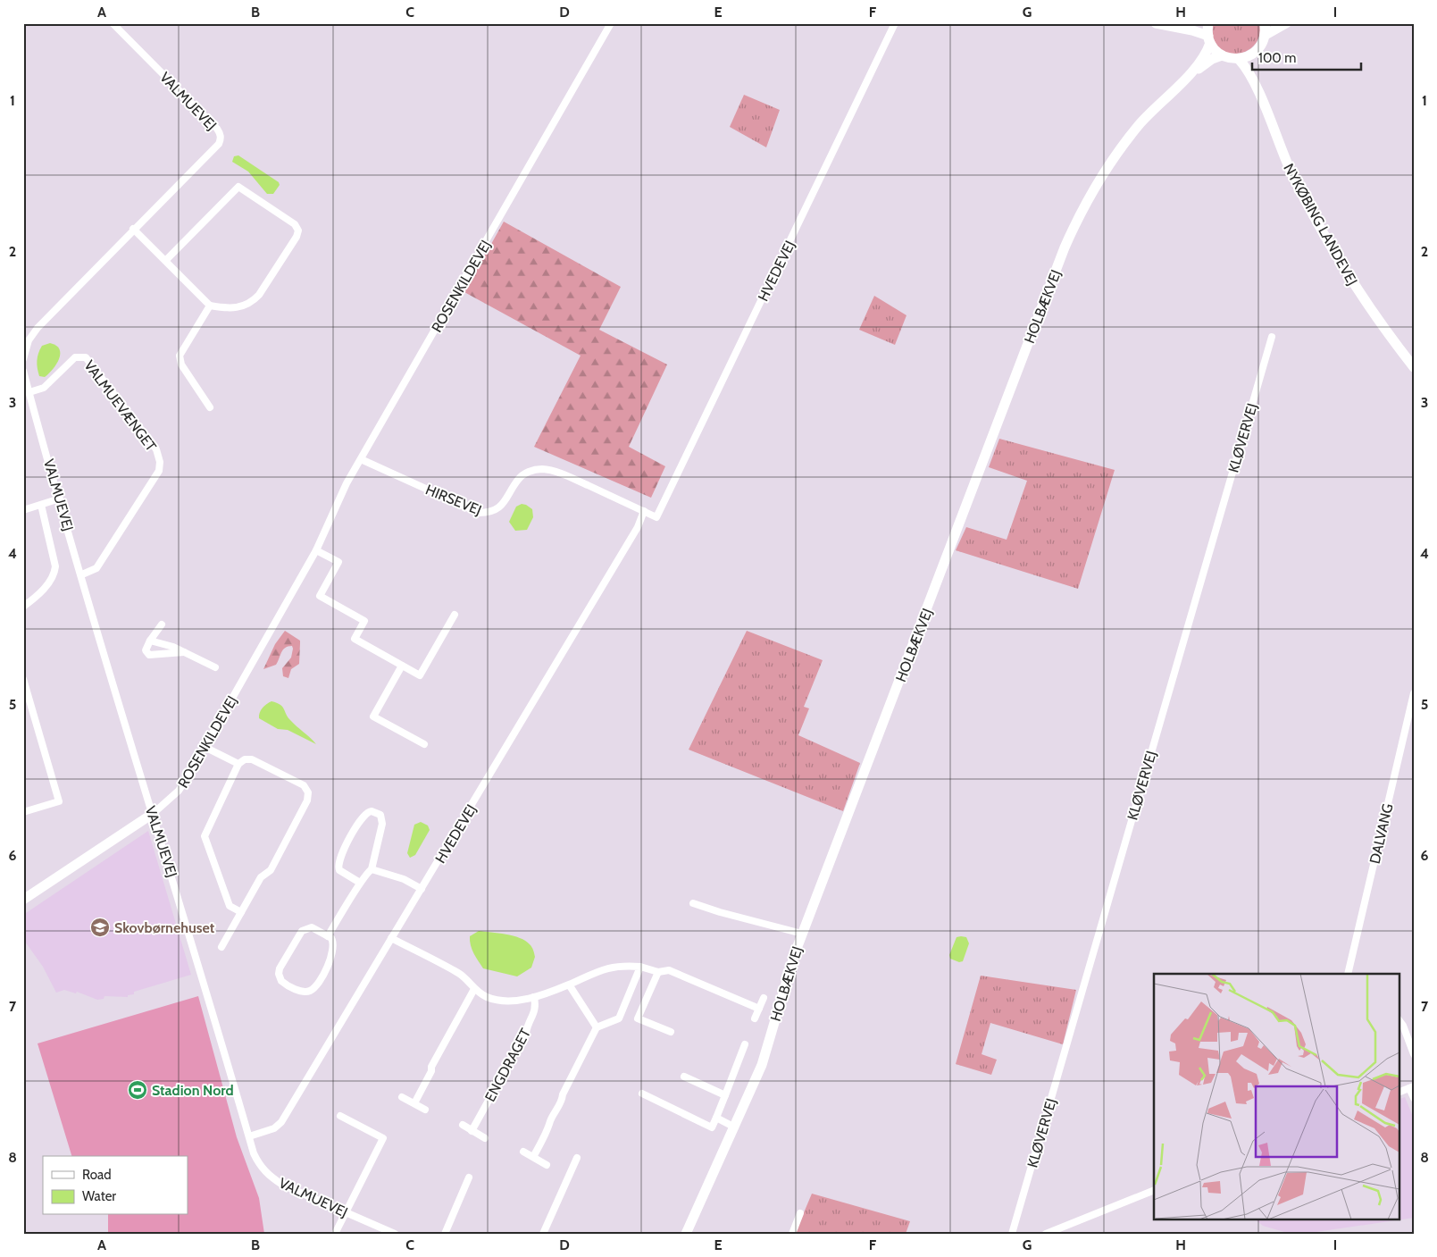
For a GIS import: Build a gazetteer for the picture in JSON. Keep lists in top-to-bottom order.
{
  "streets": {
    "street": [
      "VALMUEVEJ",
      "NYKØBING LANDEVEJ",
      "HVEDEVEJ",
      "ROSENKILDEVEJ",
      "HOLBÆKVEJ",
      "VALMUEVÆNGET",
      "KLØVERVEJ",
      "HIRSEVEJ",
      "DALVANG",
      "ENGDRAGET"
    ]
  },
  "crossings": [
    ["VALMUEVEJ", "HVEDEVEJ"],
    ["VALMUEVEJ", "ROSENKILDEVEJ"],
    ["VALMUEVEJ", "VALMUEVÆNGET"],
    ["HVEDEVEJ", "HIRSEVEJ"],
    ["ROSENKILDEVEJ", "HIRSEVEJ"]
  ],
  "places": {
    "school or university": ["Skovbørnehuset"],
    "sports": ["Stadion Nord"]
  },
  "legend": ["Road", "Water"],
  "scale_bar": "100 m",
  "grid": {
    "columns": [
      "A",
      "B",
      "C",
      "D",
      "E",
      "F",
      "G",
      "H",
      "I"
    ],
    "rows": [
      "1",
      "2",
      "3",
      "4",
      "5",
      "6",
      "7",
      "8"
    ]
  }
}
